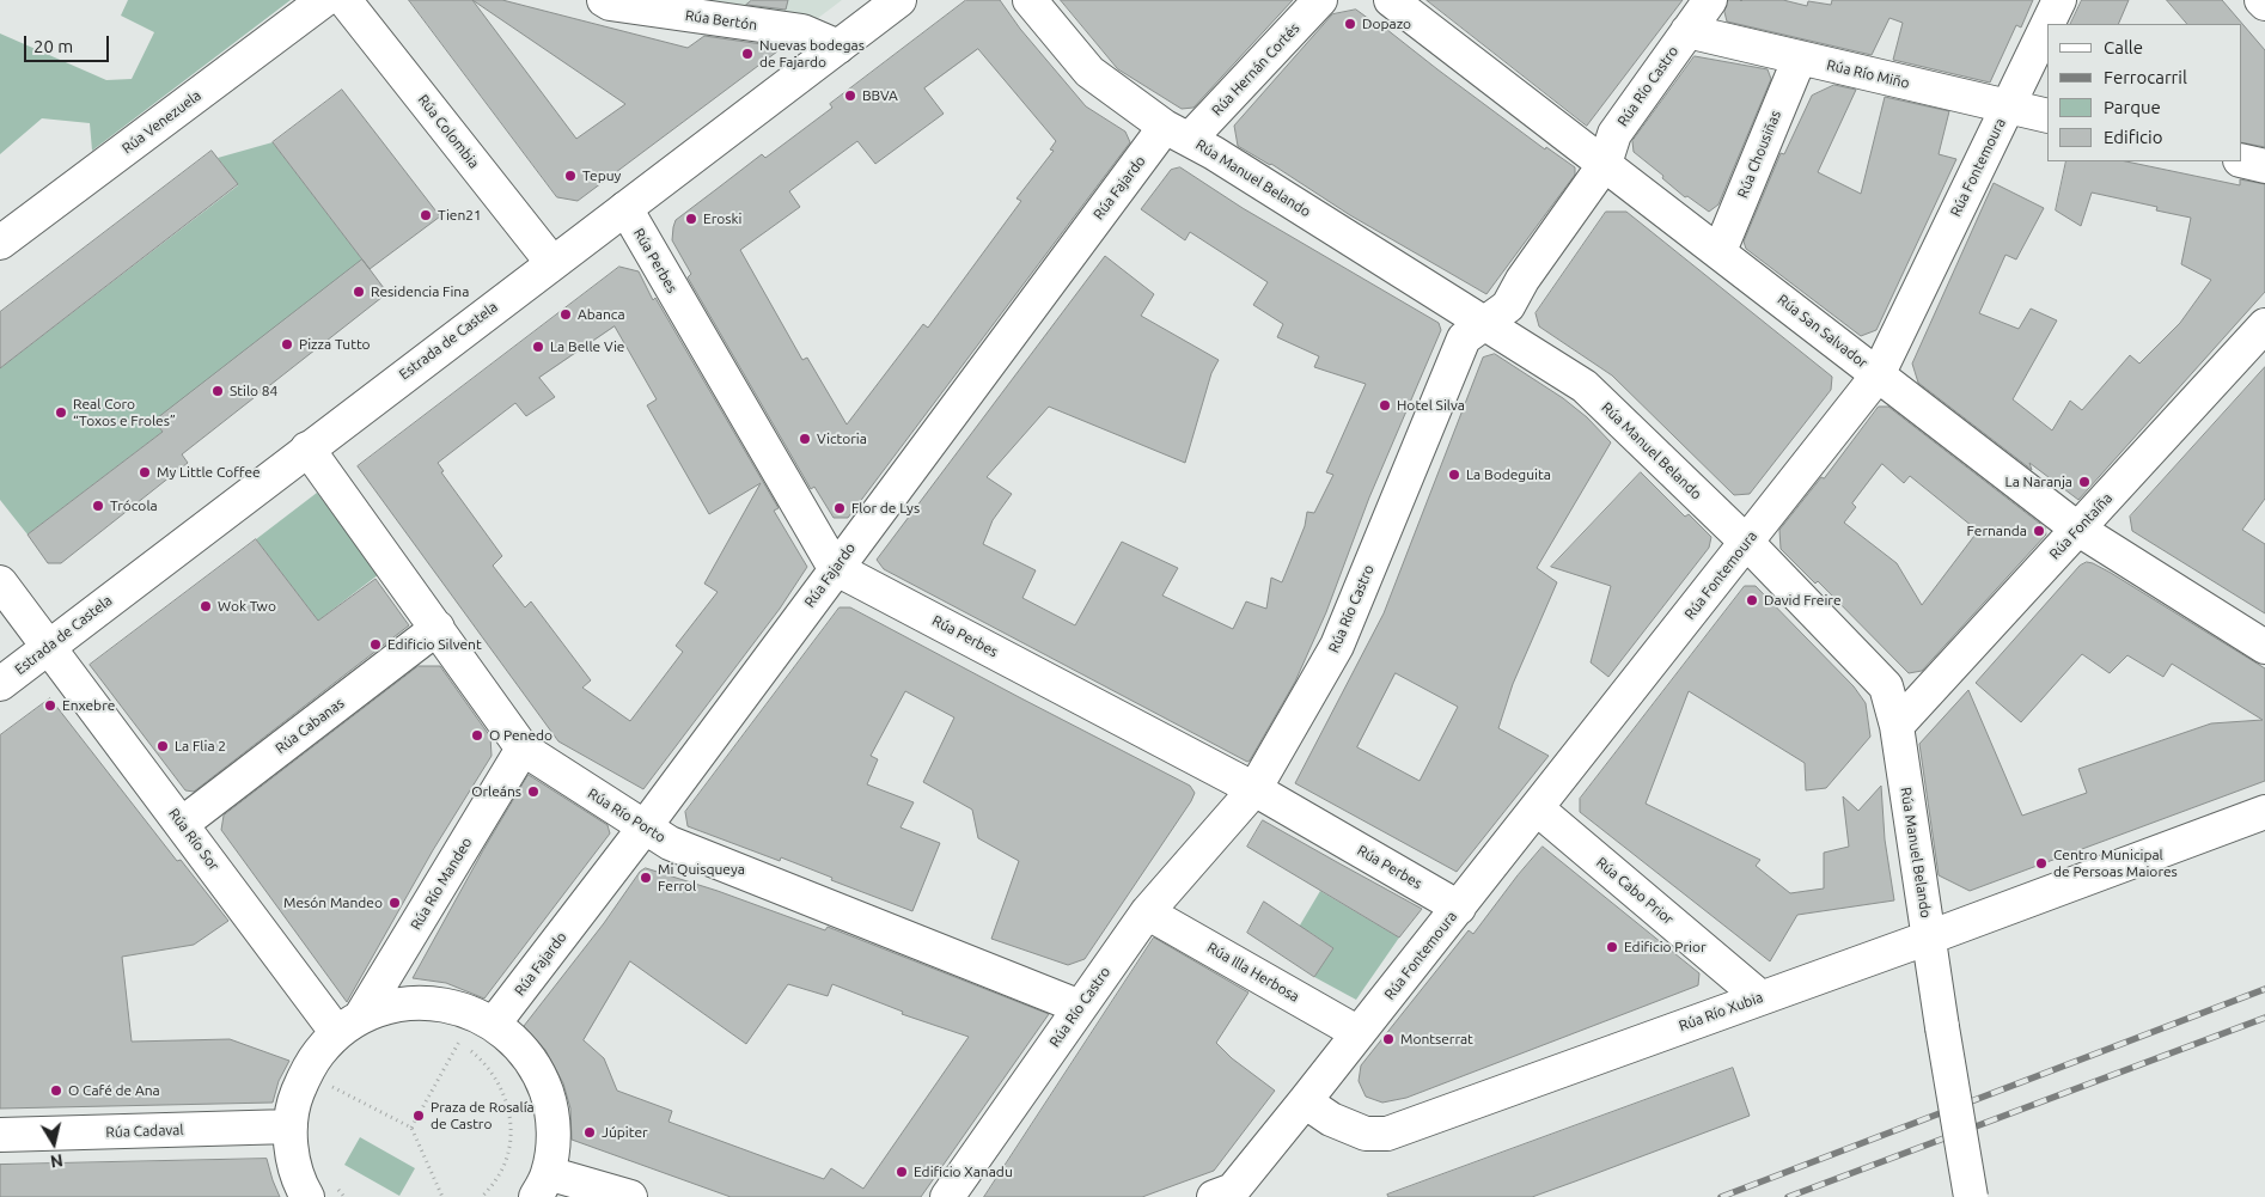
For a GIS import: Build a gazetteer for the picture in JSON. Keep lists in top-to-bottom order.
{
  "streets": {
    "street": [
      "Rúa Bertón",
      "Rúa Hernán Cortés",
      "Rúa Río Miño",
      "Rúa Río Castro",
      "Rúa Venezuela",
      "Rúa Colombia",
      "Rúa Chousiñas",
      "Rúa Fontemoura",
      "Rúa Manuel Belando",
      "Rúa Fajardo",
      "Rúa Perbes",
      "Rúa San Salvador",
      "Estrada de Castela",
      "Rúa Fontaíña",
      "Rúa Cabanas",
      "Rúa Río Porto",
      "Rúa Río Sor",
      "Rúa Río Mandeo",
      "Rúa Cabo Prior",
      "Rúa Illa Herbosa",
      "Rúa Río Xubia",
      "Rúa Cadaval"
    ]
  },
  "crossings": [
    ["Rúa Bertón", "Estrada de Castela"],
    ["Rúa Hernán Cortés", "Rúa Manuel Belando"],
    ["Rúa Hernán Cortés", "Rúa Fajardo"],
    ["Rúa Río Miño", "Rúa Río Castro"],
    ["Rúa Río Miño", "Rúa Chousiñas"],
    ["Rúa Río Miño", "Rúa Fontemoura"],
    ["Rúa Río Castro", "Rúa Manuel Belando"],
    ["Rúa Río Castro", "Rúa Perbes"],
    ["Rúa Río Castro", "Rúa San Salvador"],
    ["Rúa Río Castro", "Rúa Río Porto"],
    ["Rúa Río Castro", "Rúa Illa Herbosa"],
    ["Rúa Colombia", "Estrada de Castela"],
    ["Rúa Chousiñas", "Rúa San Salvador"],
    ["Rúa Fontemoura", "Rúa Manuel Belando"],
    ["Rúa Fontemoura", "Rúa Perbes"],
    ["Rúa Fontemoura", "Rúa San Salvador"],
    ["Rúa Fontemoura", "Rúa Cabo Prior"],
    ["Rúa Fontemoura", "Rúa Illa Herbosa"],
    ["Rúa Fontemoura", "Rúa Río Xubia"],
    ["Rúa Manuel Belando", "Rúa Fajardo"],
    ["Rúa Manuel Belando", "Rúa Fontaíña"],
    ["Rúa Manuel Belando", "Rúa Río Xubia"],
    ["Rúa Fajardo", "Rúa Perbes"],
    ["Rúa Fajardo", "Rúa Río Porto"],
    ["Rúa Perbes", "Estrada de Castela"],
    ["Rúa San Salvador", "Rúa Fontaíña"],
    ["Estrada de Castela", "Rúa Río Porto"],
    ["Estrada de Castela", "Rúa Río Sor"],
    ["Rúa Cabanas", "Rúa Río Porto"],
    ["Rúa Cabanas", "Rúa Río Sor"],
    ["Rúa Río Porto", "Rúa Río Mandeo"],
    ["Rúa Río Sor", "Rúa Río Mandeo"],
    ["Rúa Cabo Prior", "Rúa Río Xubia"]
  ],
  "places": [
    "Dopazo",
    "Nuevas bodegas de Fajardo",
    "BBVA",
    "Tepuy",
    "Tien21",
    "Eroski",
    "Residencia Fina",
    "Abanca",
    "Pizza Tutto",
    "La Belle Vie",
    "Stilo 84",
    "Hotel Silva",
    "Real Coro “Toxos e Froles”",
    "Victoria",
    "My Little Coffee",
    "La Bodeguita",
    "La Naranja",
    "Trócola",
    "Flor de Lys",
    "Fernanda",
    "David Freire",
    "Wok Two",
    "Edificio Silvent",
    "Enxebre",
    "O Penedo",
    "La Flia 2",
    "Orleáns",
    "Centro Municipal de Persoas Maiores",
    "Mi Quisqueya Ferrol",
    "Mesón Mandeo",
    "Edificio Prior",
    "Montserrat",
    "O Café de Ana",
    "Praza de Rosalía de Castro",
    "Júpiter",
    "Edificio Xanadu"
  ],
  "legend": [
    "Calle",
    "Ferrocarril",
    "Parque",
    "Edificio"
  ],
  "scale_bar": "20 m",
  "north": "bottom"
}
